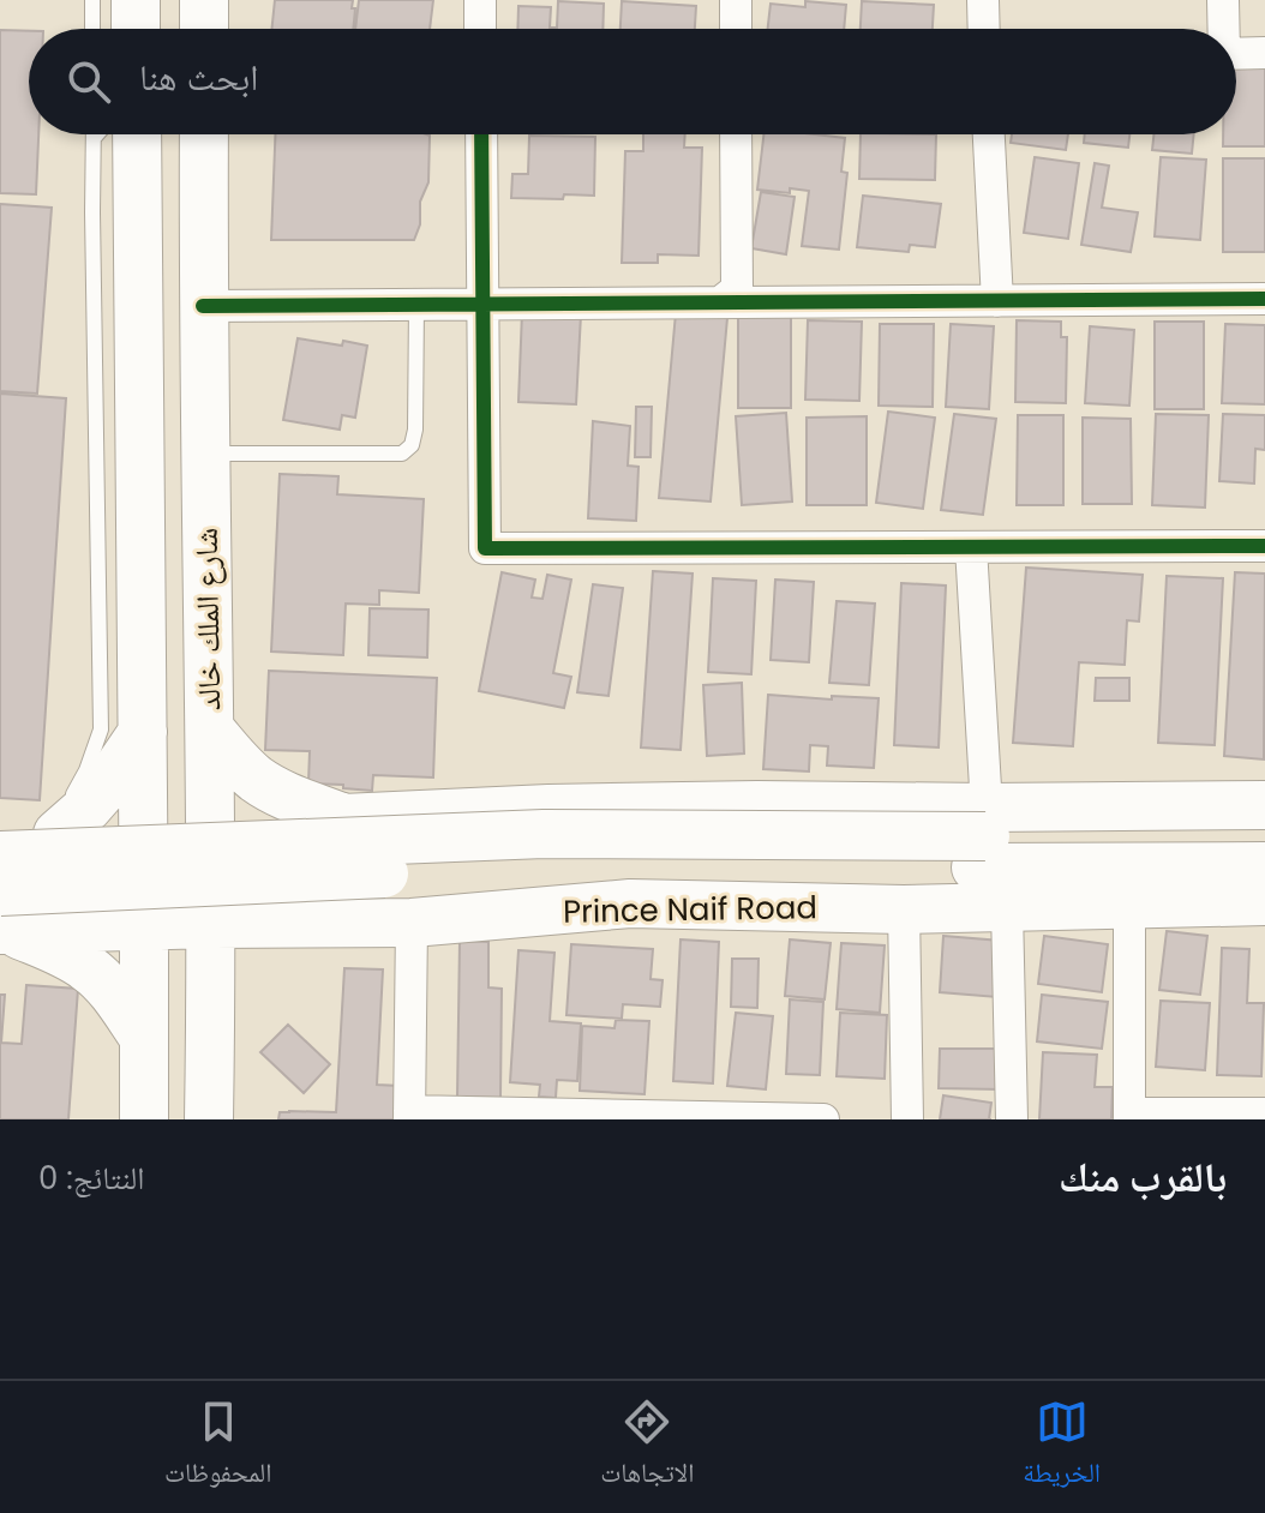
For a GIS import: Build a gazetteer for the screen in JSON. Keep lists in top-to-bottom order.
{
  "streets": {
    "main road": ["شارع الملك خالد", "Prince Naif Road"]
  },
  "crossings": [
    ["شارع الملك خالد", "Prince Naif Road"]
  ],
  "page": {
    "search": "ابحث هنا",
    "heading": ["بالقرب منك", "النتائج: 0"],
    "nav": ["الخريطة", "الاتجاهات", "المحفوظات"]
  }
}
